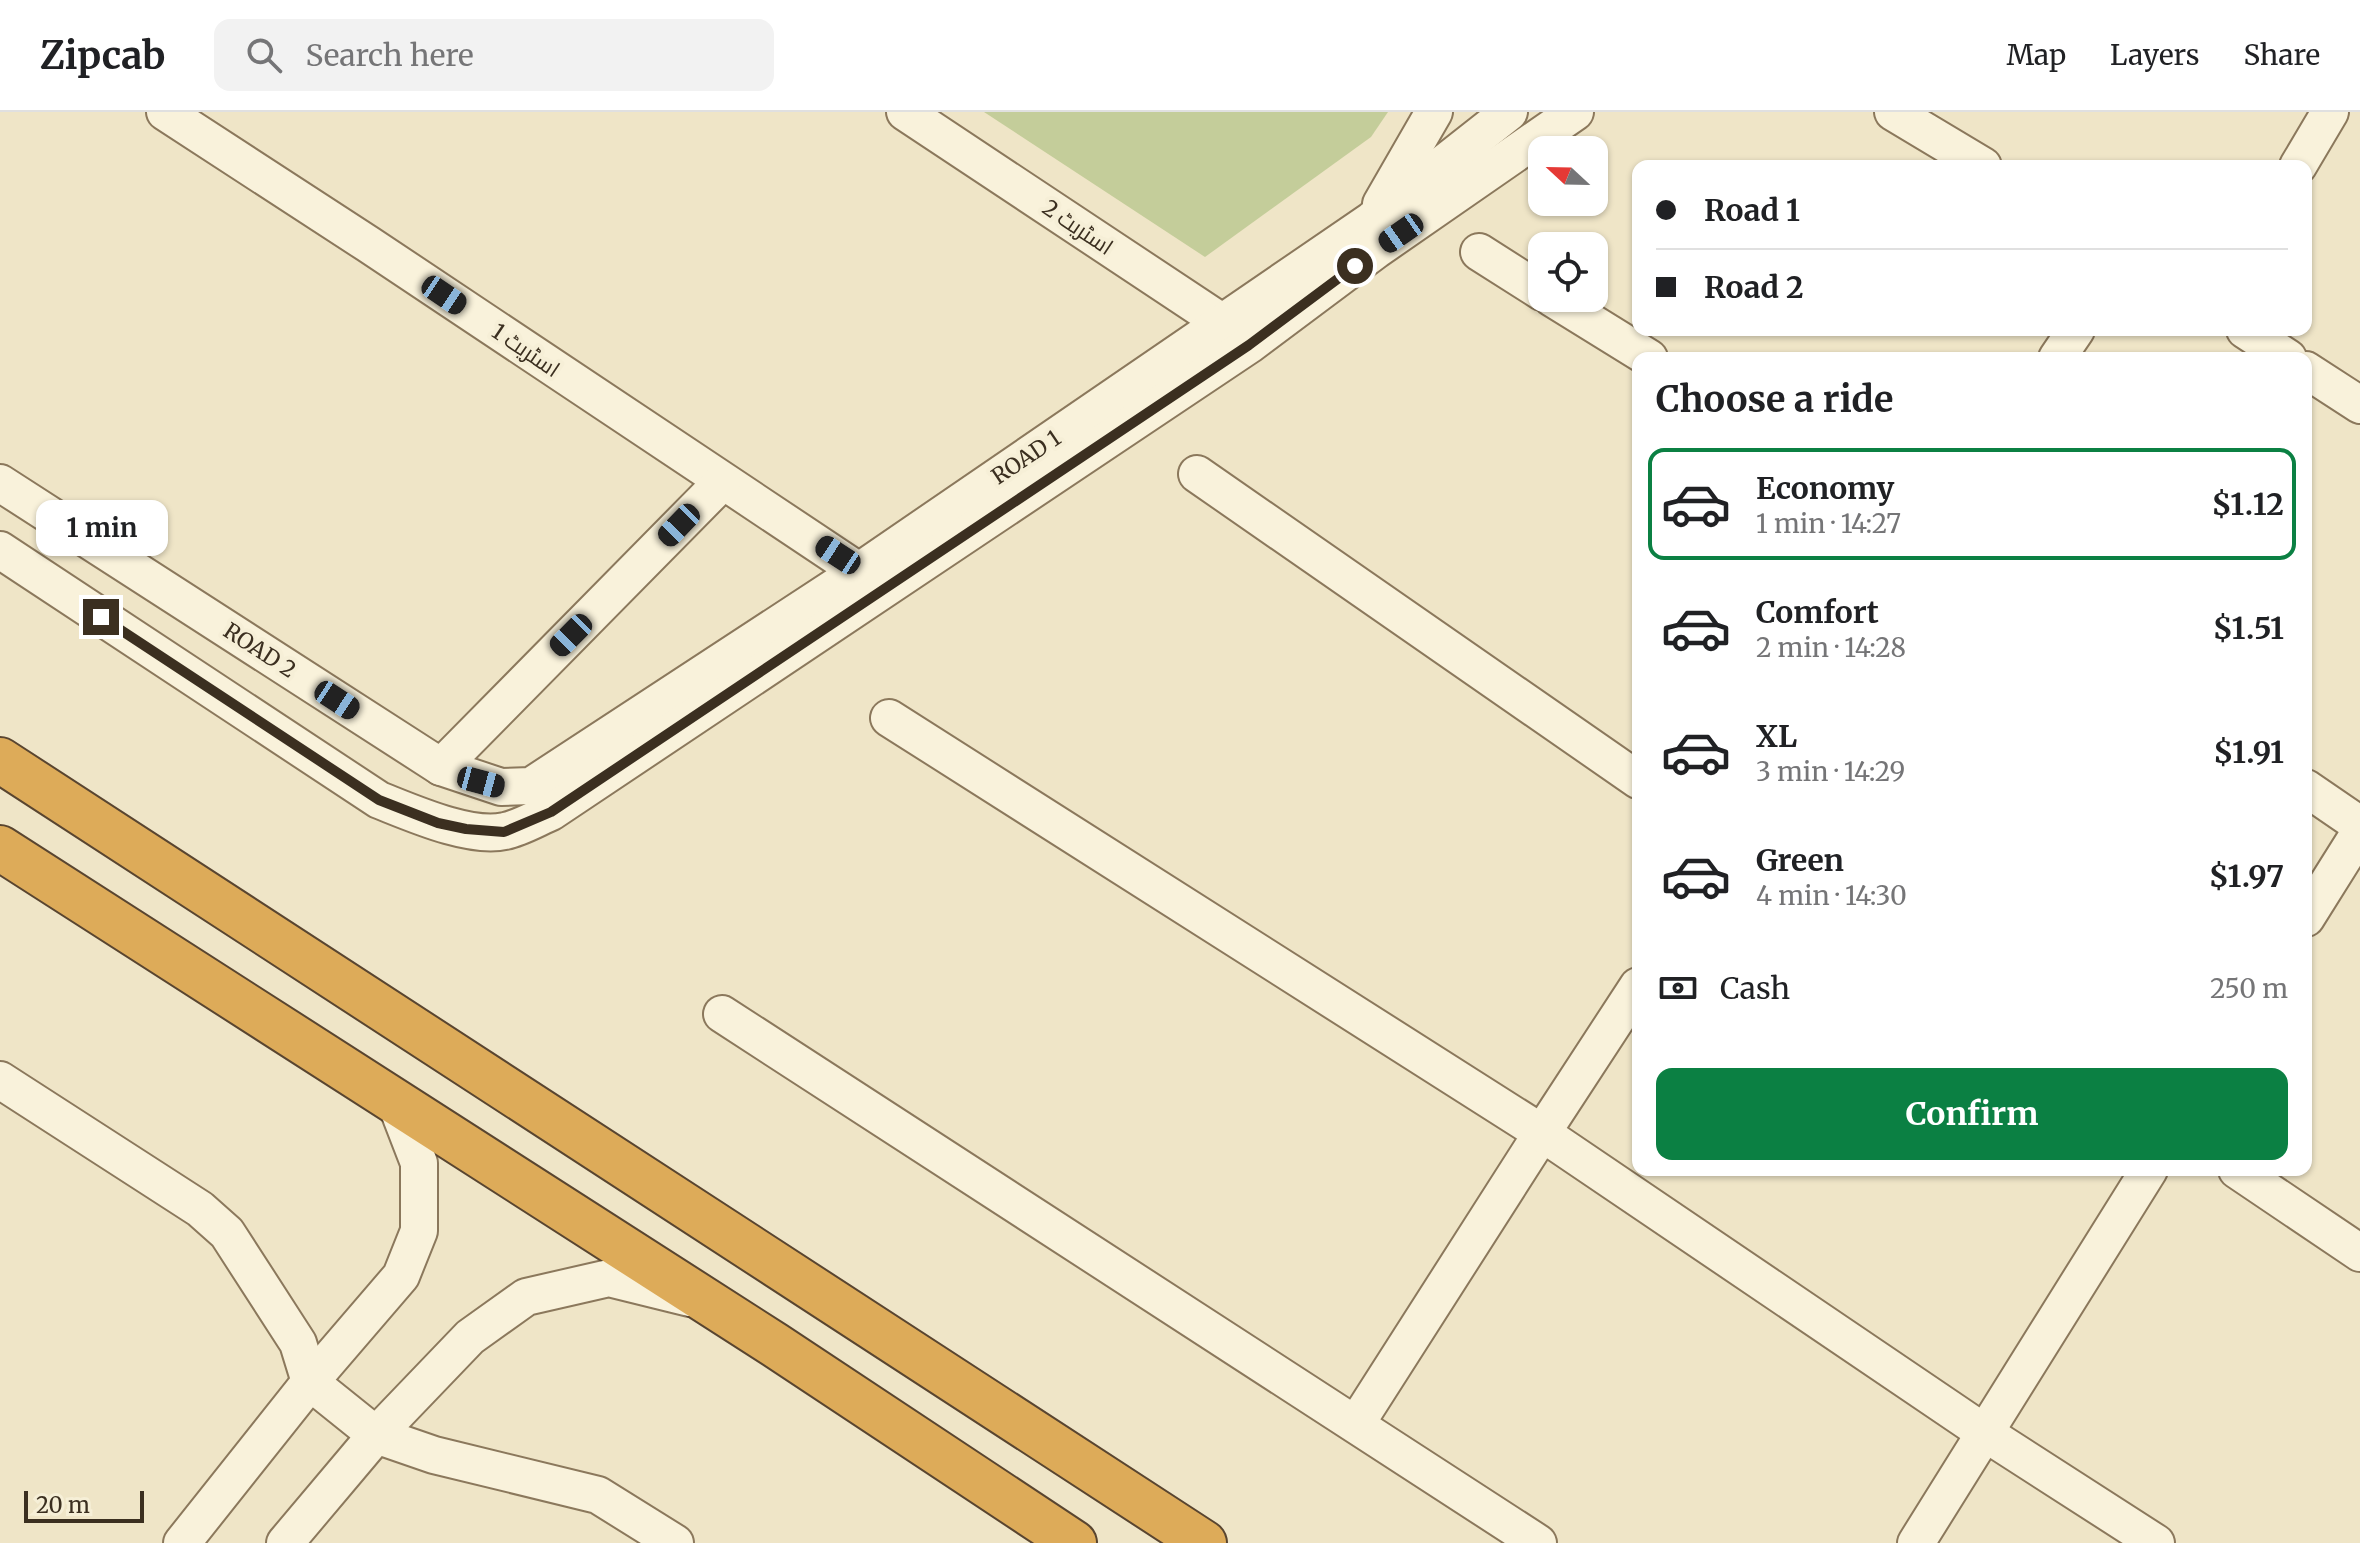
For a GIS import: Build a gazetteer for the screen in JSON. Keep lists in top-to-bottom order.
{
  "streets": {
    "street": [
      "اسٹریٹ 2",
      "اسٹریٹ 1",
      "ROAD 1",
      "ROAD 2"
    ]
  },
  "crossings": [
    ["اسٹریٹ 2", "ROAD 1"],
    ["اسٹریٹ 1", "ROAD 1"],
    ["ROAD 1", "ROAD 2"]
  ],
  "scale_bar": "20 m",
  "north": "left",
  "page": {
    "header": "Zipcab",
    "search": "Search here",
    "nav": ["Map", "Layers", "Share"],
    "banner": ["Road 1", "Road 2"],
    "heading": "Choose a ride",
    "list": [
      {
        "name": "Economy",
        "note": "1 min · 14:27",
        "value": "$1.12"
      },
      {
        "name": "Comfort",
        "note": "2 min · 14:28",
        "value": "$1.51"
      },
      {
        "name": "XL",
        "note": "3 min · 14:29",
        "value": "$1.91"
      },
      {
        "name": "Green",
        "note": "4 min · 14:30",
        "value": "$1.97"
      }
    ],
    "bubble": "1 min",
    "pay": ["Cash", "250 m"],
    "buttons": "Confirm",
    "scale": "20 m"
  }
}
